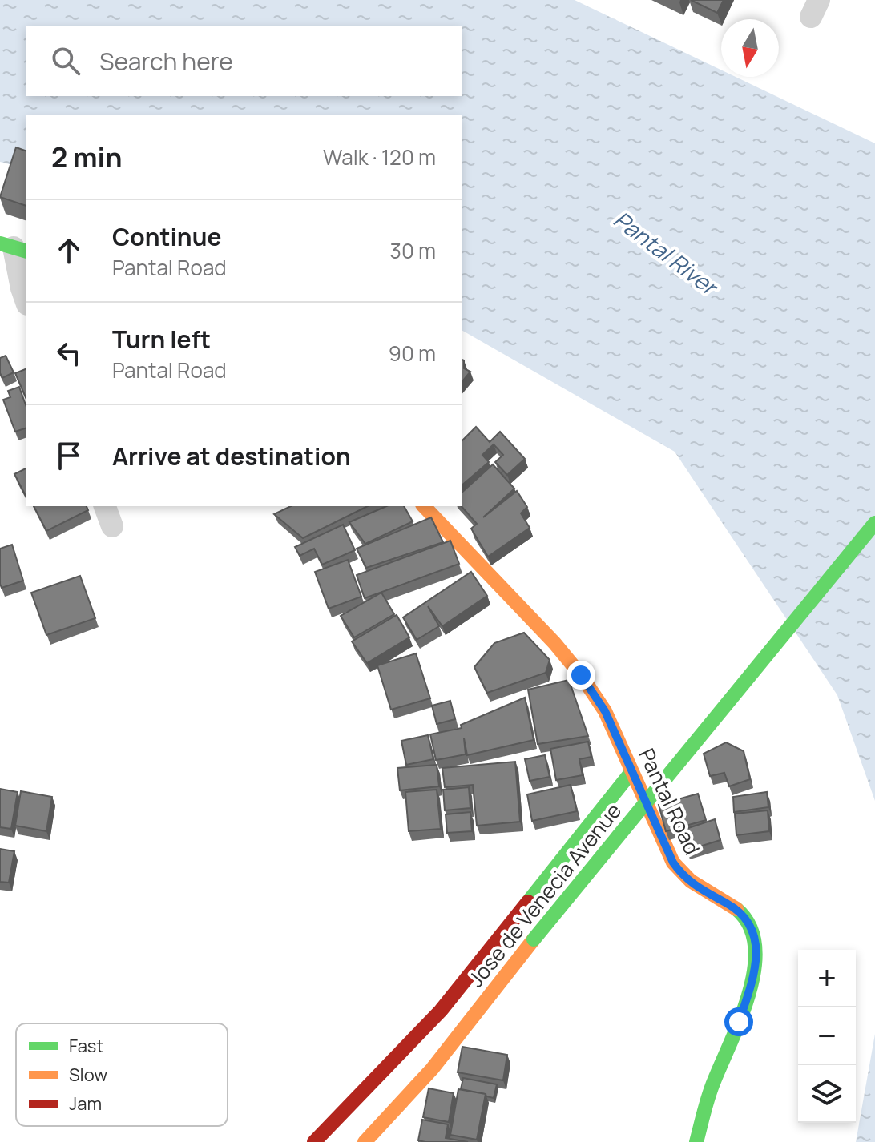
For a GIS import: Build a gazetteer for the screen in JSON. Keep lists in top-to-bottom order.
{
  "streets": {
    "main road": ["Pantal Road", "Jose de Venecia Avenue"]
  },
  "water": ["Pantal River"],
  "legend": ["Fast", "Slow", "Jam"],
  "north": "bottom",
  "page": {
    "search": "Search here",
    "heading": ["2 min", "Walk · 120 m"],
    "list": [
      ["Continue", "Pantal Road", "30 m"],
      ["Turn left", "Pantal Road", "90 m"],
      "Arrive at destination"
    ],
    "map_buttons": ["+", "−"]
  }
}
